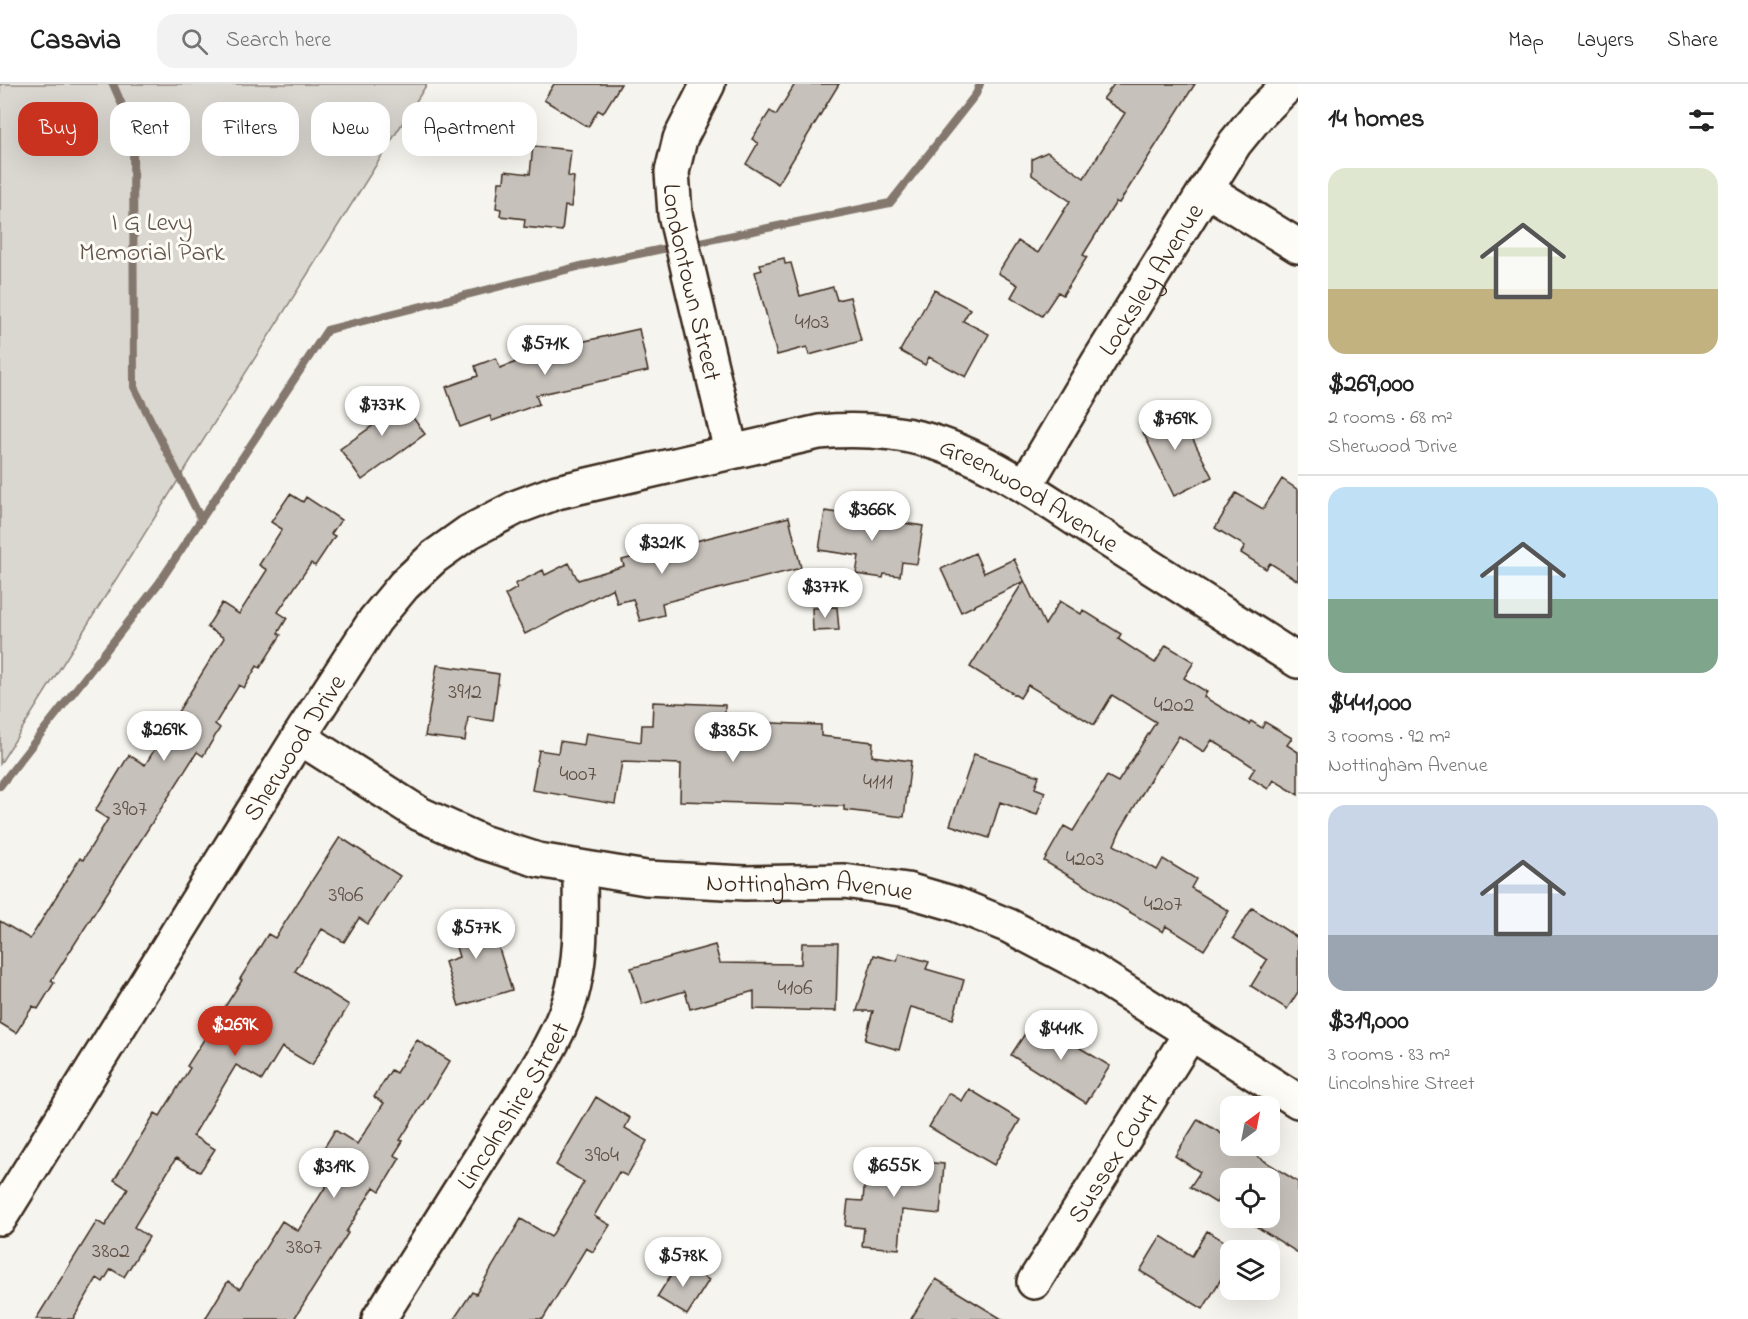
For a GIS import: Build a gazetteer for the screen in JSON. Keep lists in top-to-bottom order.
{
  "streets": {
    "street": [
      "Locksley Avenue",
      "Londontown Street",
      "Greenwood Avenue",
      "Sherwood Drive",
      "Nottingham Avenue",
      "Lincolnshire Street",
      "Sussex Court"
    ]
  },
  "crossings": [
    ["Locksley Avenue", "Greenwood Avenue"],
    ["Londontown Street", "Greenwood Avenue"],
    ["Londontown Street", "Sherwood Drive"],
    ["Greenwood Avenue", "Sherwood Drive"],
    ["Sherwood Drive", "Nottingham Avenue"],
    ["Nottingham Avenue", "Lincolnshire Street"],
    ["Nottingham Avenue", "Sussex Court"]
  ],
  "parks": ["I G Levy Memorial Park"],
  "house_numbers": [
    "4103",
    "3912",
    "4202",
    "4007",
    "4111",
    "3907",
    "4203",
    "3906",
    "4207",
    "4106",
    "3904",
    "3807",
    "3802"
  ],
  "north": "top right",
  "page": {
    "header": "Casavia",
    "search": "Search here",
    "nav": ["Map", "Layers", "Share"],
    "heading": "14 homes",
    "chip": [
      "Buy",
      "Rent",
      "Filters",
      "New",
      "Apartment"
    ],
    "list": [
      {
        "name": "$269,000",
        "note": "2 rooms · 68 m² · Sherwood Drive"
      },
      {
        "name": "$441,000",
        "note": "3 rooms · 92 m² · Nottingham Avenue"
      },
      {
        "name": "$319,000",
        "note": "3 rooms · 83 m² · Lincolnshire Street"
      }
    ],
    "price": [
      "$571K",
      "$737K",
      "$769K",
      "$366K",
      "$321K",
      "$377K",
      "$269K",
      "$385K",
      "$577K",
      "$269K",
      "$441K",
      "$655K",
      "$319K",
      "$578K"
    ]
  }
}
